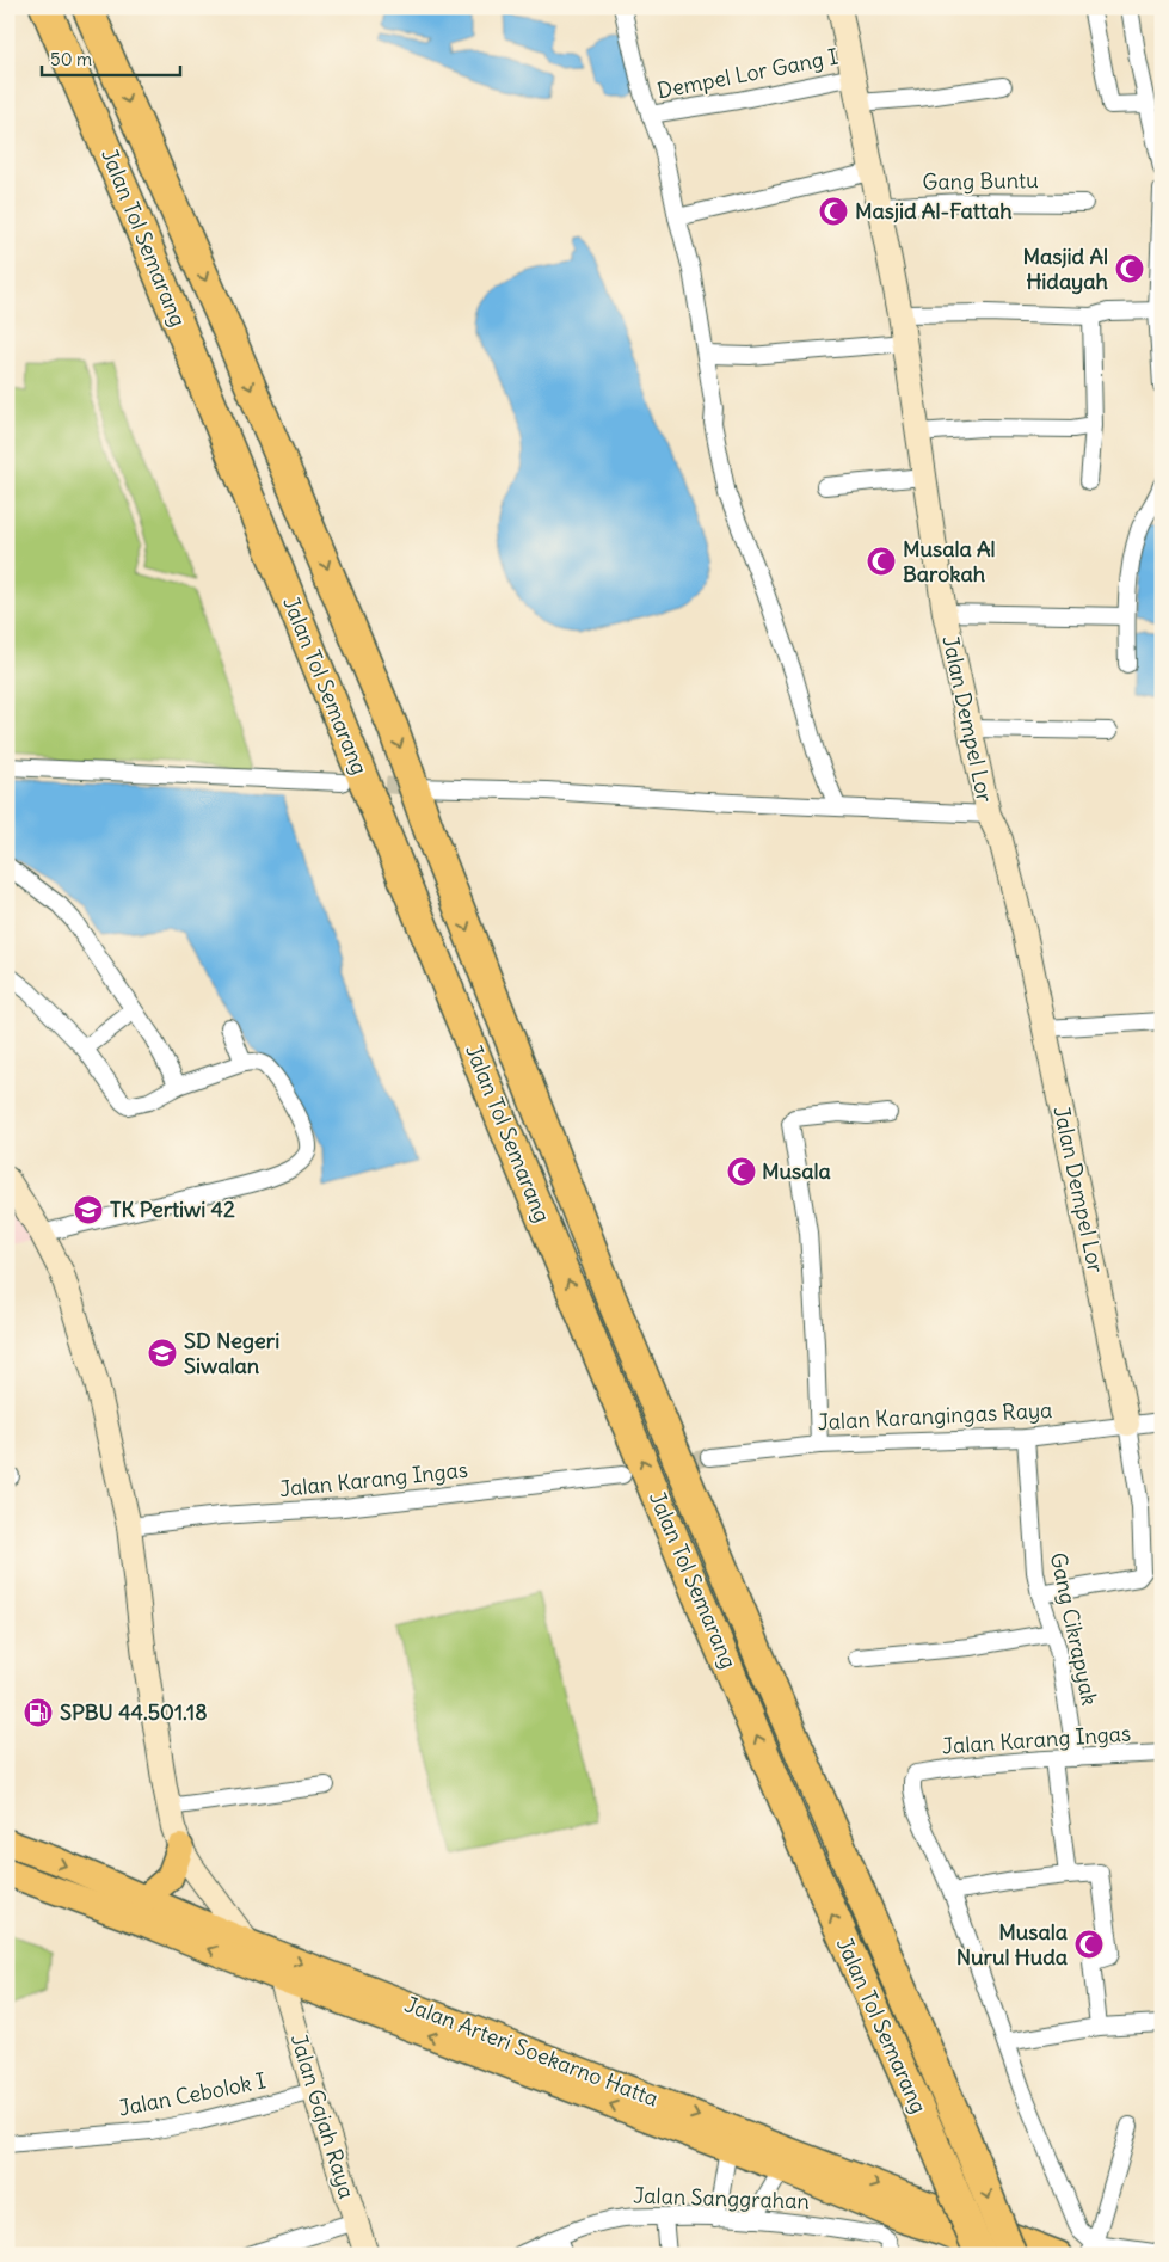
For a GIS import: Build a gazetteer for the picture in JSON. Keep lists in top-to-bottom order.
{
  "streets": {
    "highway": ["Jalan Tol Semarang"],
    "main road": ["Jalan Arteri Soekarno Hatta"],
    "street": [
      "Dempel Lor Gang I",
      "Gang Buntu",
      "Jalan Dempel Lor",
      "Jalan Karangingas Raya",
      "Jalan Karang Ingas",
      "Gang Cikrapyak",
      "Jalan Cebolok I",
      "Jalan Gajah Raya",
      "Jalan Sanggrahan"
    ]
  },
  "crossings": [
    ["Dempel Lor Gang I", "Jalan Dempel Lor"],
    ["Gang Buntu", "Jalan Dempel Lor"],
    ["Jalan Dempel Lor", "Jalan Karangingas Raya"],
    ["Jalan Karangingas Raya", "Gang Cikrapyak"],
    ["Jalan Karang Ingas", "Gang Cikrapyak"],
    ["Jalan Arteri Soekarno Hatta", "Jalan Gajah Raya"],
    ["Jalan Cebolok I", "Jalan Gajah Raya"]
  ],
  "places": {
    "mosque": [
      "Masjid Al-Fattah",
      "Masjid Al Hidayah",
      "Musala Al Barokah",
      "Musala",
      "Musala Nurul Huda"
    ],
    "school or university": ["TK Pertiwi 42", "SD Negeri Siwalan"],
    "fuel station": ["SPBU 44.501.18"]
  },
  "scale_bar": "50 m"
}
